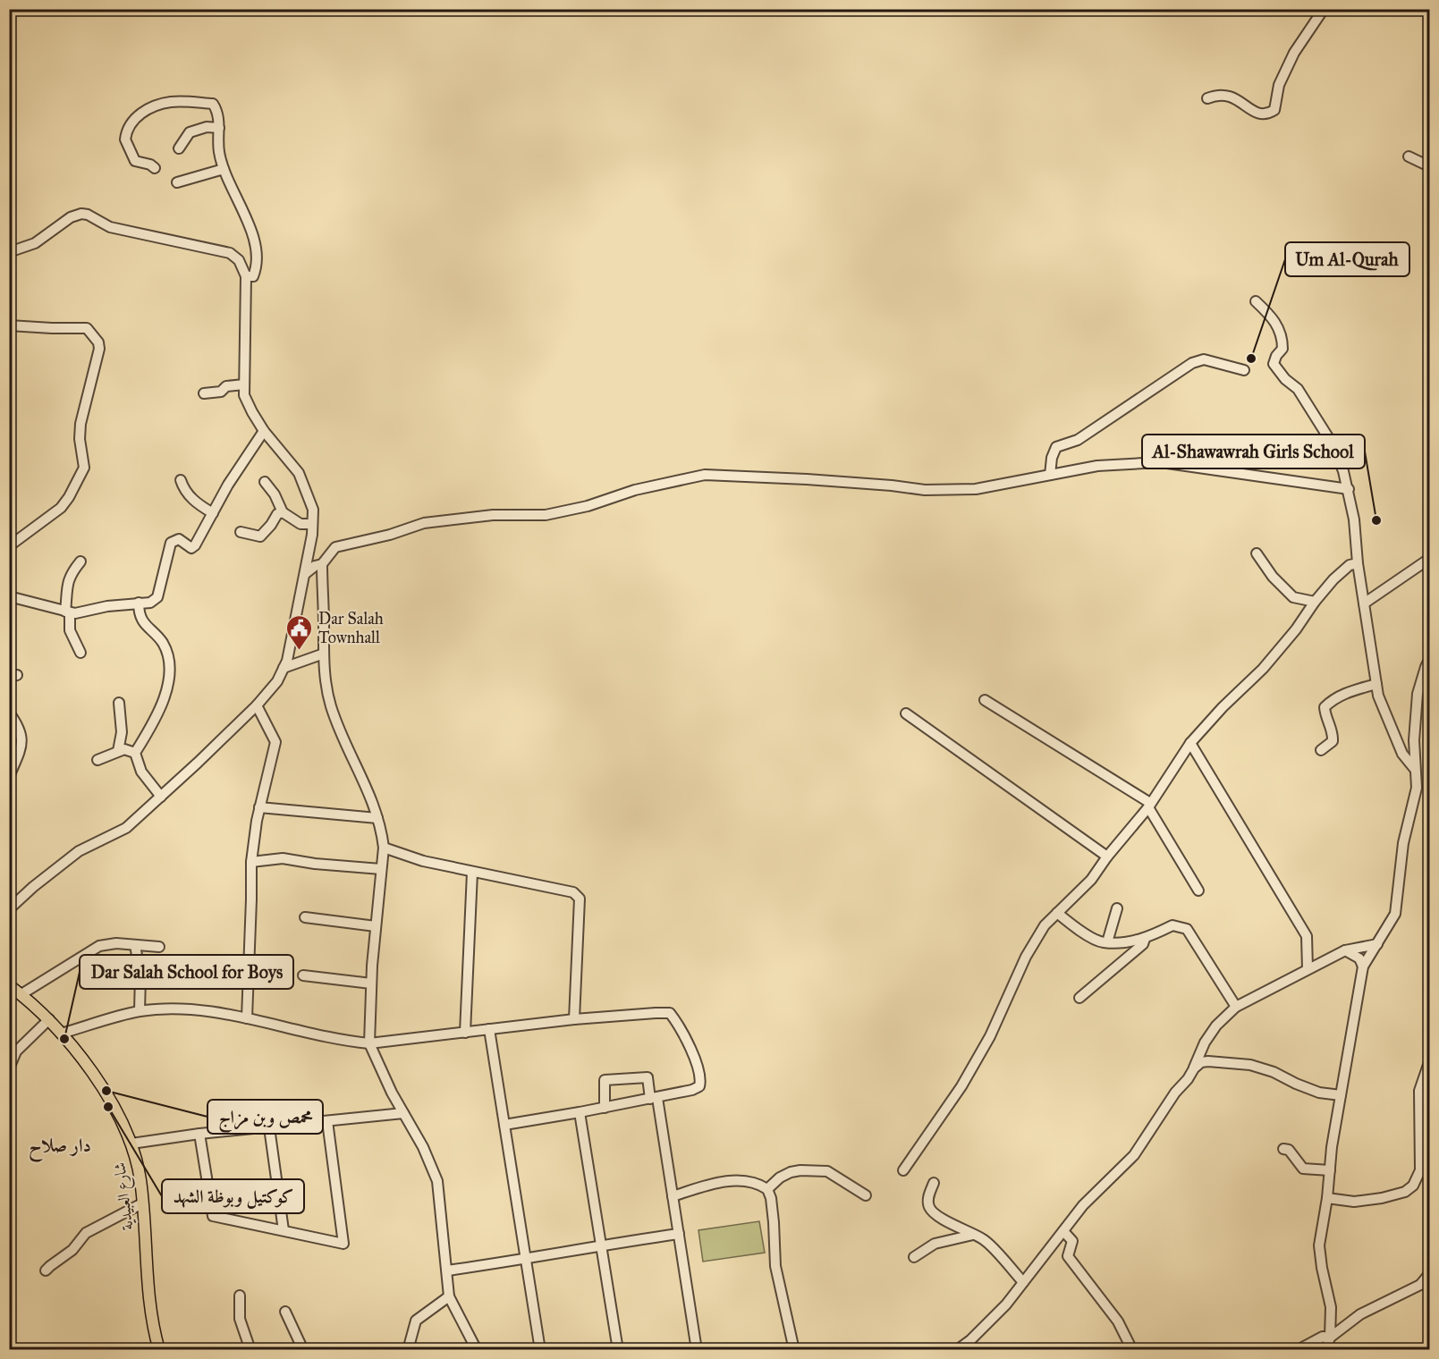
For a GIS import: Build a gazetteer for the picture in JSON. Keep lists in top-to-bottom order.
{
  "streets": {
    "main road": ["شارع العبيدية"]
  },
  "districts": ["دار صلاح"],
  "places": {
    "other": [
      "Um Al-Qurah",
      "Al-Shawawrah Girls School",
      "Dar Salah School for Boys",
      "محمص وبن مزاج",
      "كوكتيل وبوظة الشهد"
    ],
    "public building": ["Dar Salah Townhall"]
  }
}
